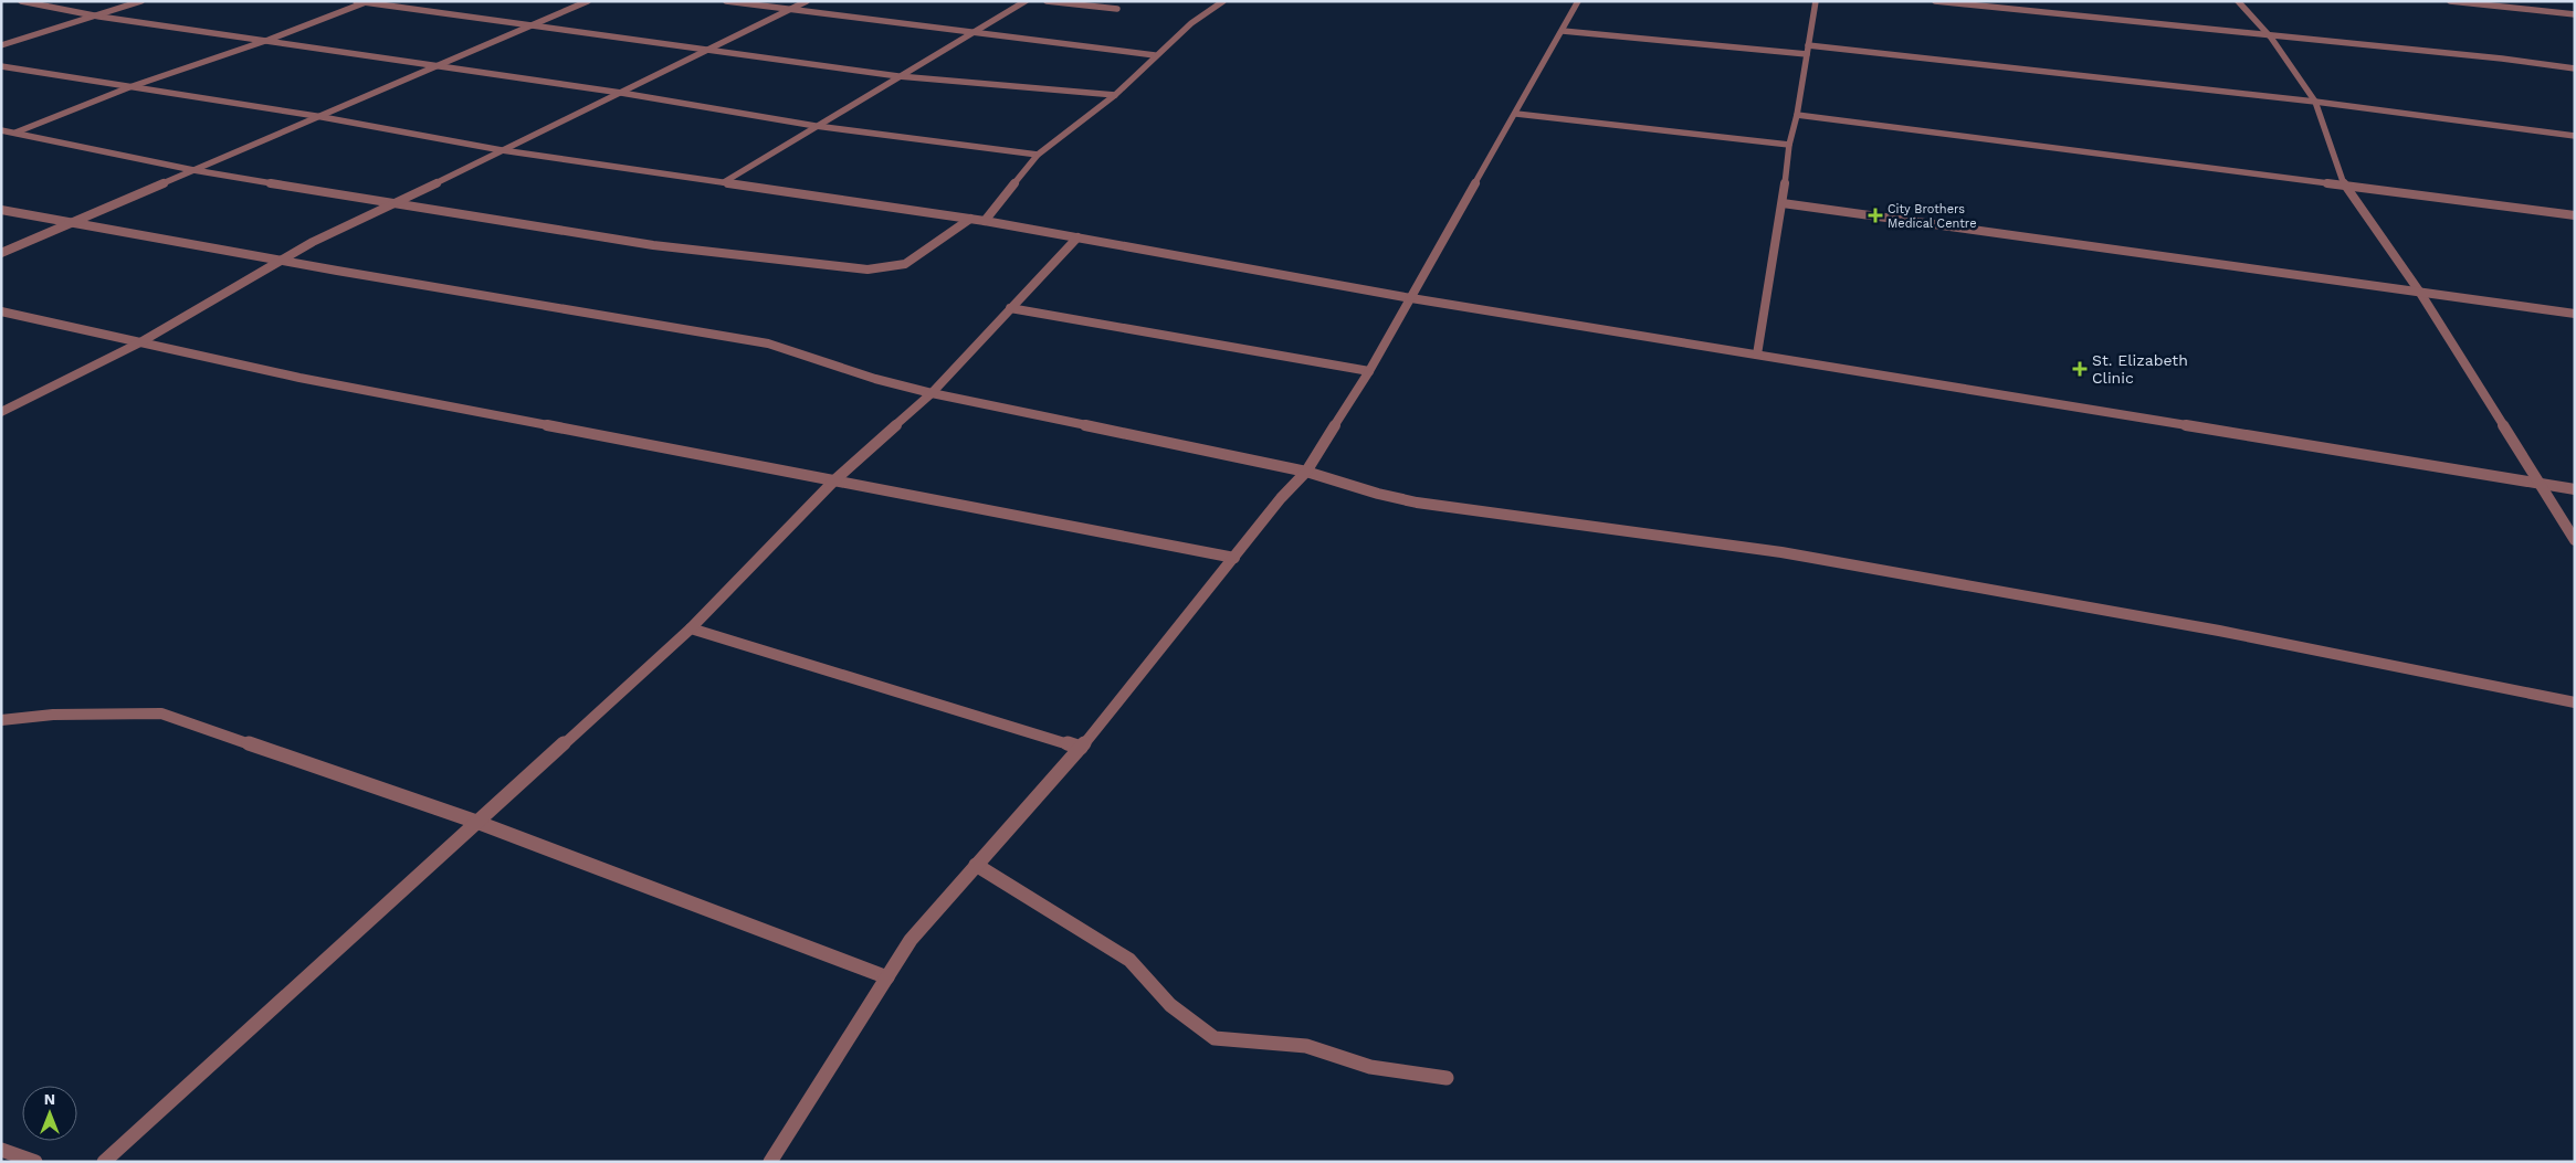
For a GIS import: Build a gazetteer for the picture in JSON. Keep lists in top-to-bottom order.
{
  "places": {
    "health": ["City Brothers Medical Centre", "St. Elizabeth Clinic"]
  },
  "north": "top"
}
